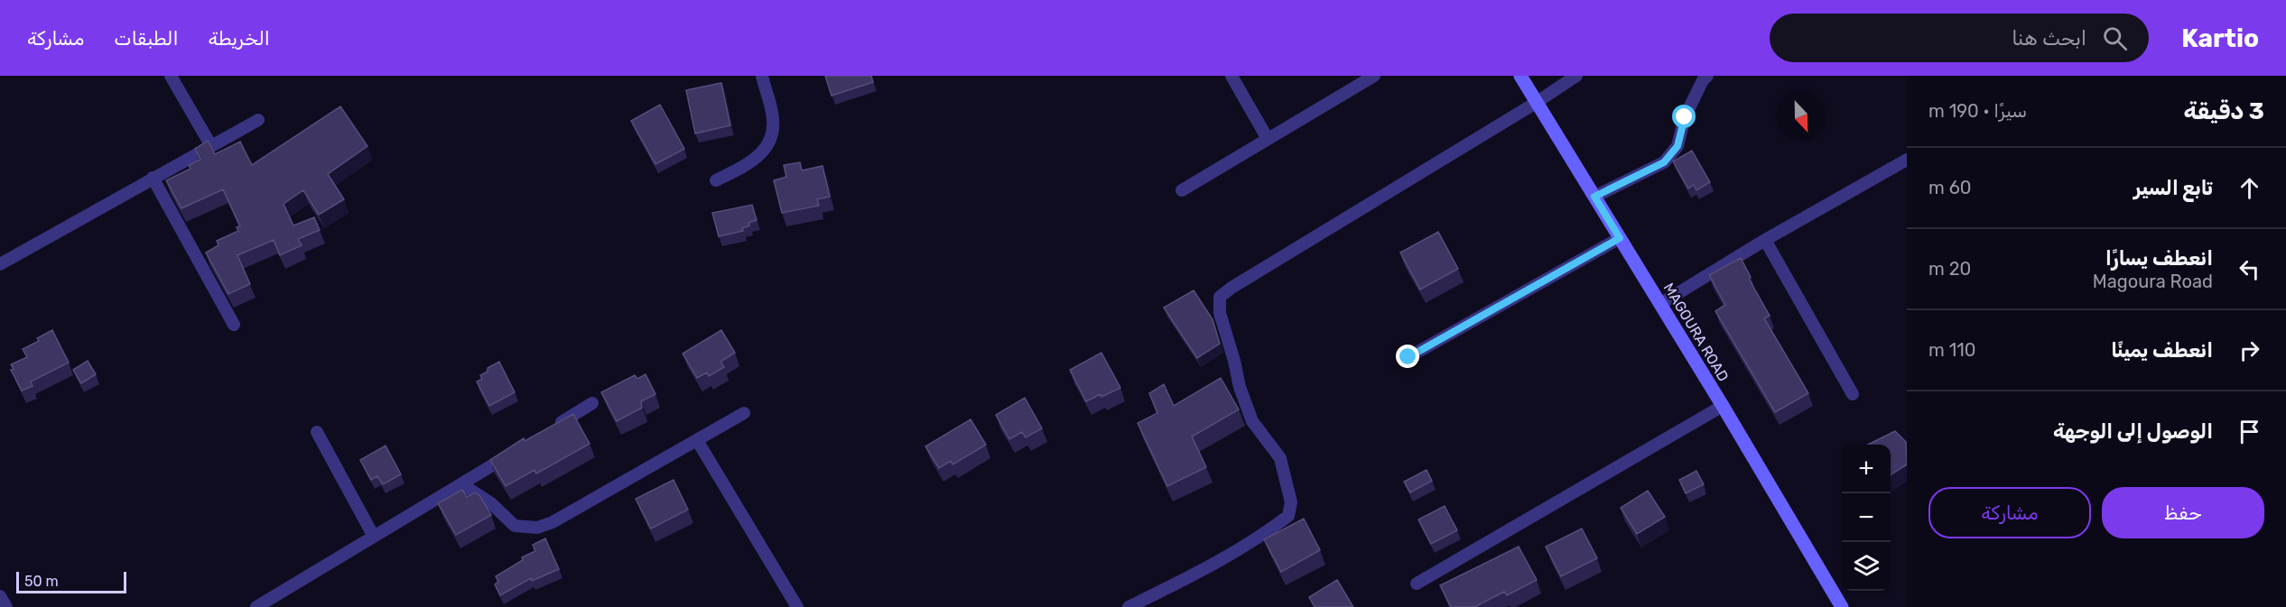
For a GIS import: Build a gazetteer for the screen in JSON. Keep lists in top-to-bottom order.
{
  "streets": {
    "street": ["MAGOURA ROAD"]
  },
  "scale_bar": "50 m",
  "north": "bottom",
  "page": {
    "header": "Kartio",
    "search": "ابحث هنا",
    "nav": ["الخريطة", "الطبقات", "مشاركة"],
    "heading": ["3 دقيقة", "سيرًا · 190 m"],
    "list": [
      ["تابع السير", "60 m"],
      ["انعطف يسارًا", "Magoura Road", "20 m"],
      ["انعطف يمينًا", "110 m"],
      "الوصول إلى الوجهة"
    ],
    "map_buttons": ["+", "−"],
    "buttons": ["حفظ", "مشاركة"],
    "scale": "50 m"
  }
}
